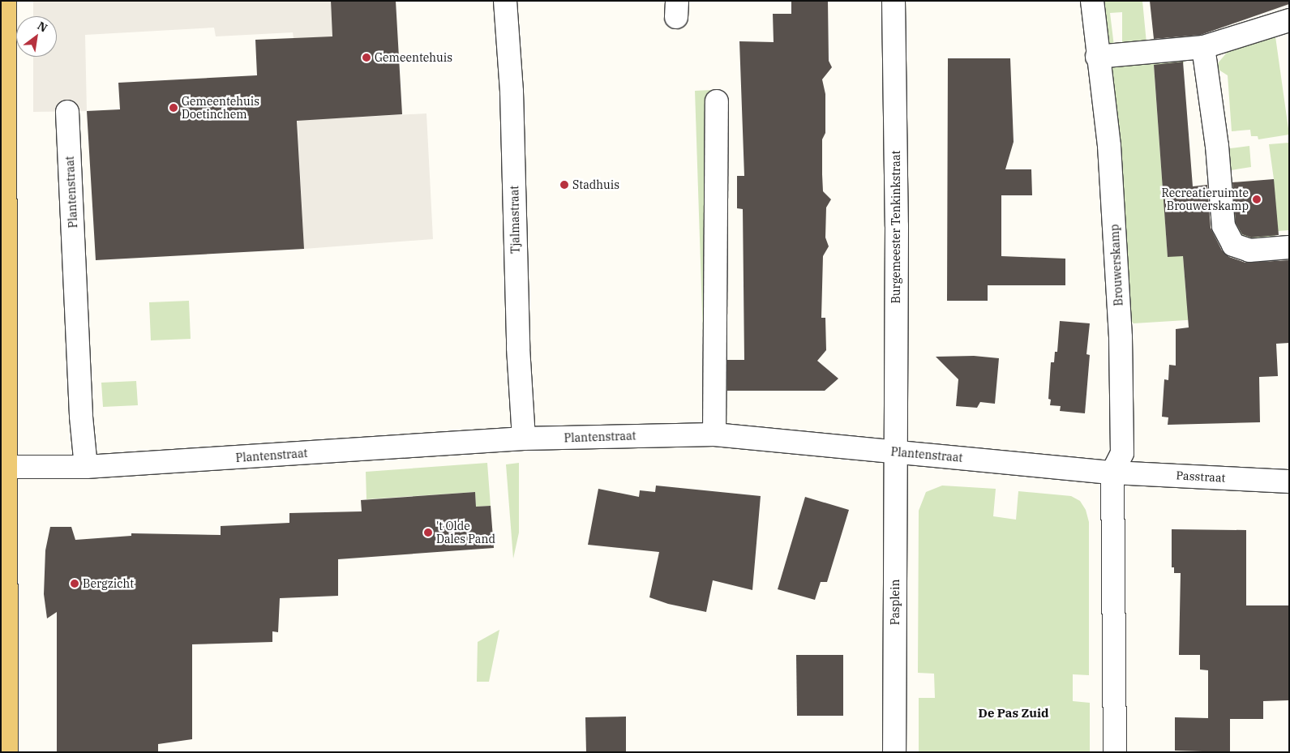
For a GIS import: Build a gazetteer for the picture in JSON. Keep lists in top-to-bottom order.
{
  "streets": {
    "street": [
      "Plantenstraat",
      "Tjalmastraat",
      "Burgemeester Tenkinkstraat",
      "Brouwerskamp",
      "Passtraat",
      "Pasplein"
    ]
  },
  "crossings": [
    ["Plantenstraat", "Tjalmastraat"],
    ["Plantenstraat", "Burgemeester Tenkinkstraat"],
    ["Plantenstraat", "Brouwerskamp"],
    ["Plantenstraat", "Passtraat"],
    ["Plantenstraat", "Pasplein"],
    ["Burgemeester Tenkinkstraat", "Pasplein"],
    ["Brouwerskamp", "Passtraat"]
  ],
  "districts": ["De Pas Zuid"],
  "places": [
    "Gemeentehuis",
    "Gemeentehuis Doetinchem",
    "Stadhuis",
    "Recreatieruimte Brouwerskamp",
    "'t Olde Dales Pand",
    "Bergzicht"
  ],
  "north": "top right"
}
